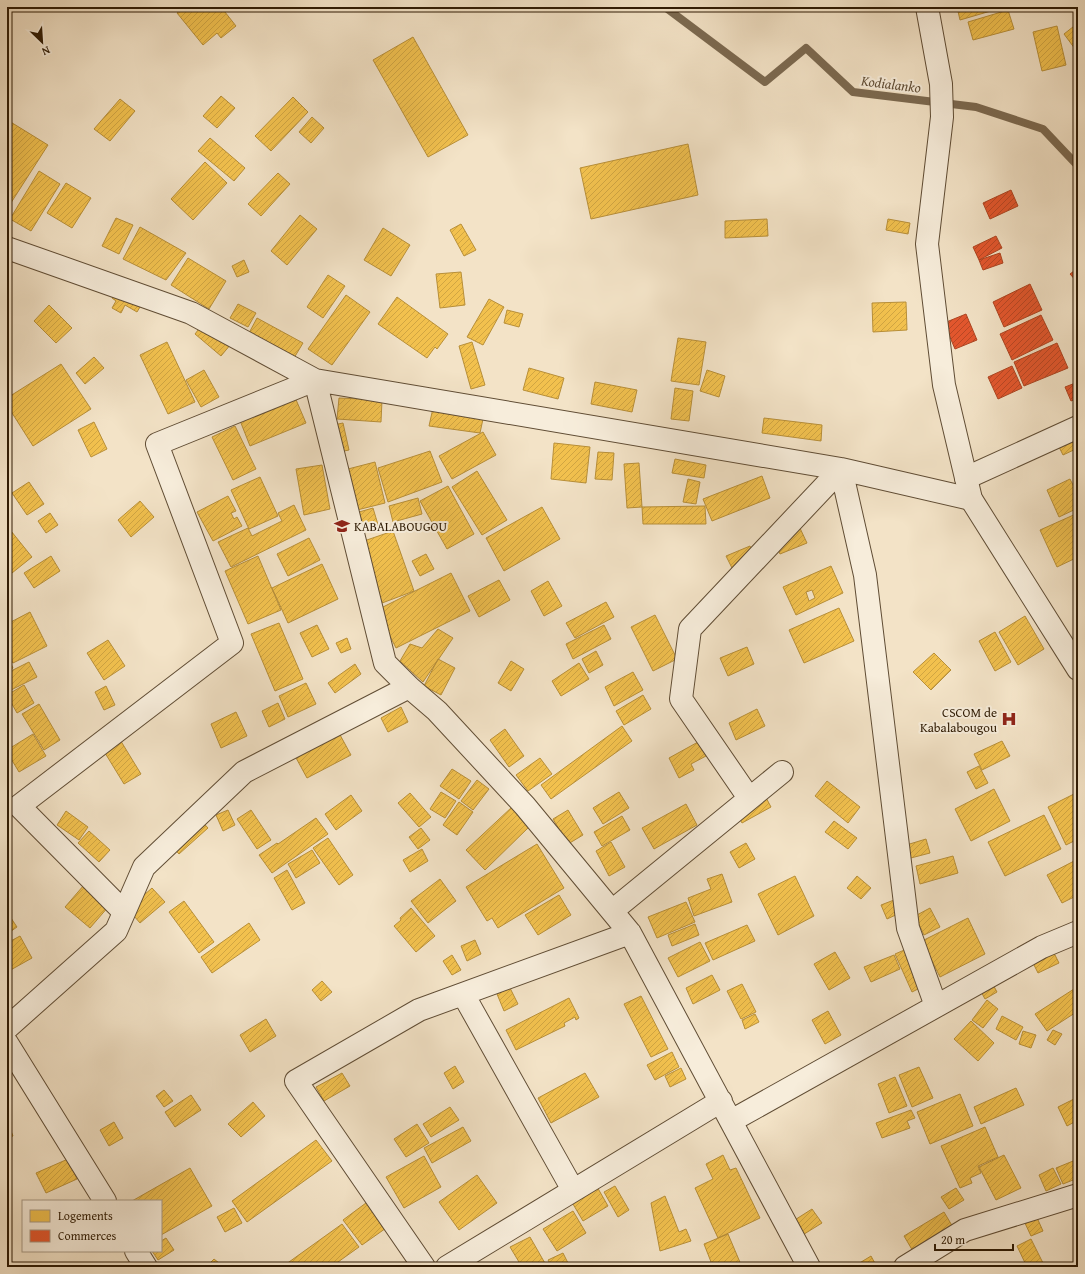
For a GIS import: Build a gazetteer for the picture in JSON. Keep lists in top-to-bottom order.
{
  "water": ["Kodialanko"],
  "places": {
    "school or university": ["KABALABOUGOU"],
    "hospital": ["CSCOM de Kabalabougou"]
  },
  "legend": ["Logements", "Commerces"],
  "scale_bar": "20 m",
  "north": "bottom right"
}
